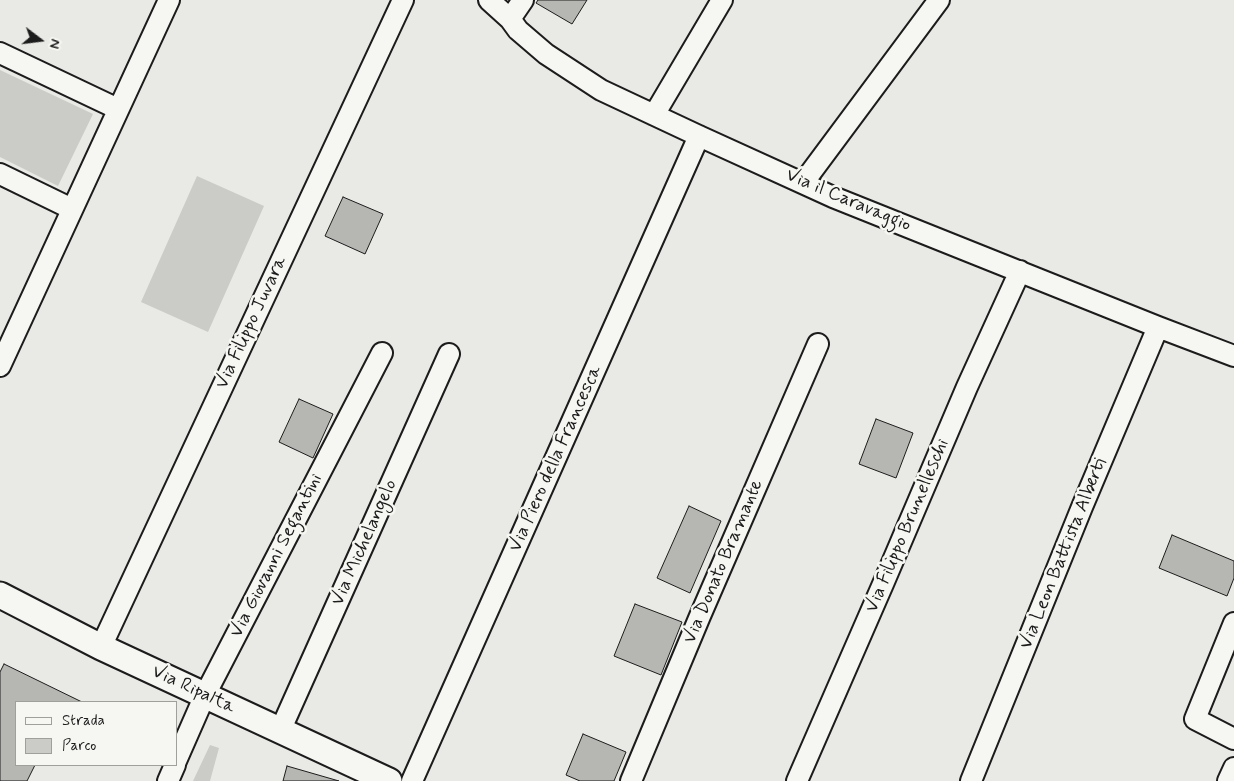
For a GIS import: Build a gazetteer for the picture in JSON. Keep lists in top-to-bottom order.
{
  "streets": {
    "street": [
      "Via il Caravaggio",
      "Via Filippo Juvara",
      "Via Piero della Francesca",
      "Via Filippo Brunelleschi",
      "Via Michelangelo",
      "Via Leon Battista Alberti",
      "Via Giovanni Segantini",
      "Via Donato Bramante",
      "Via Ripalta"
    ]
  },
  "crossings": [
    ["Via il Caravaggio", "Via Piero della Francesca"],
    ["Via il Caravaggio", "Via Filippo Brunelleschi"],
    ["Via il Caravaggio", "Via Leon Battista Alberti"],
    ["Via Filippo Juvara", "Via Ripalta"],
    ["Via Michelangelo", "Via Ripalta"],
    ["Via Giovanni Segantini", "Via Ripalta"]
  ],
  "legend": ["Strada", "Parco"],
  "north": "right"
}
